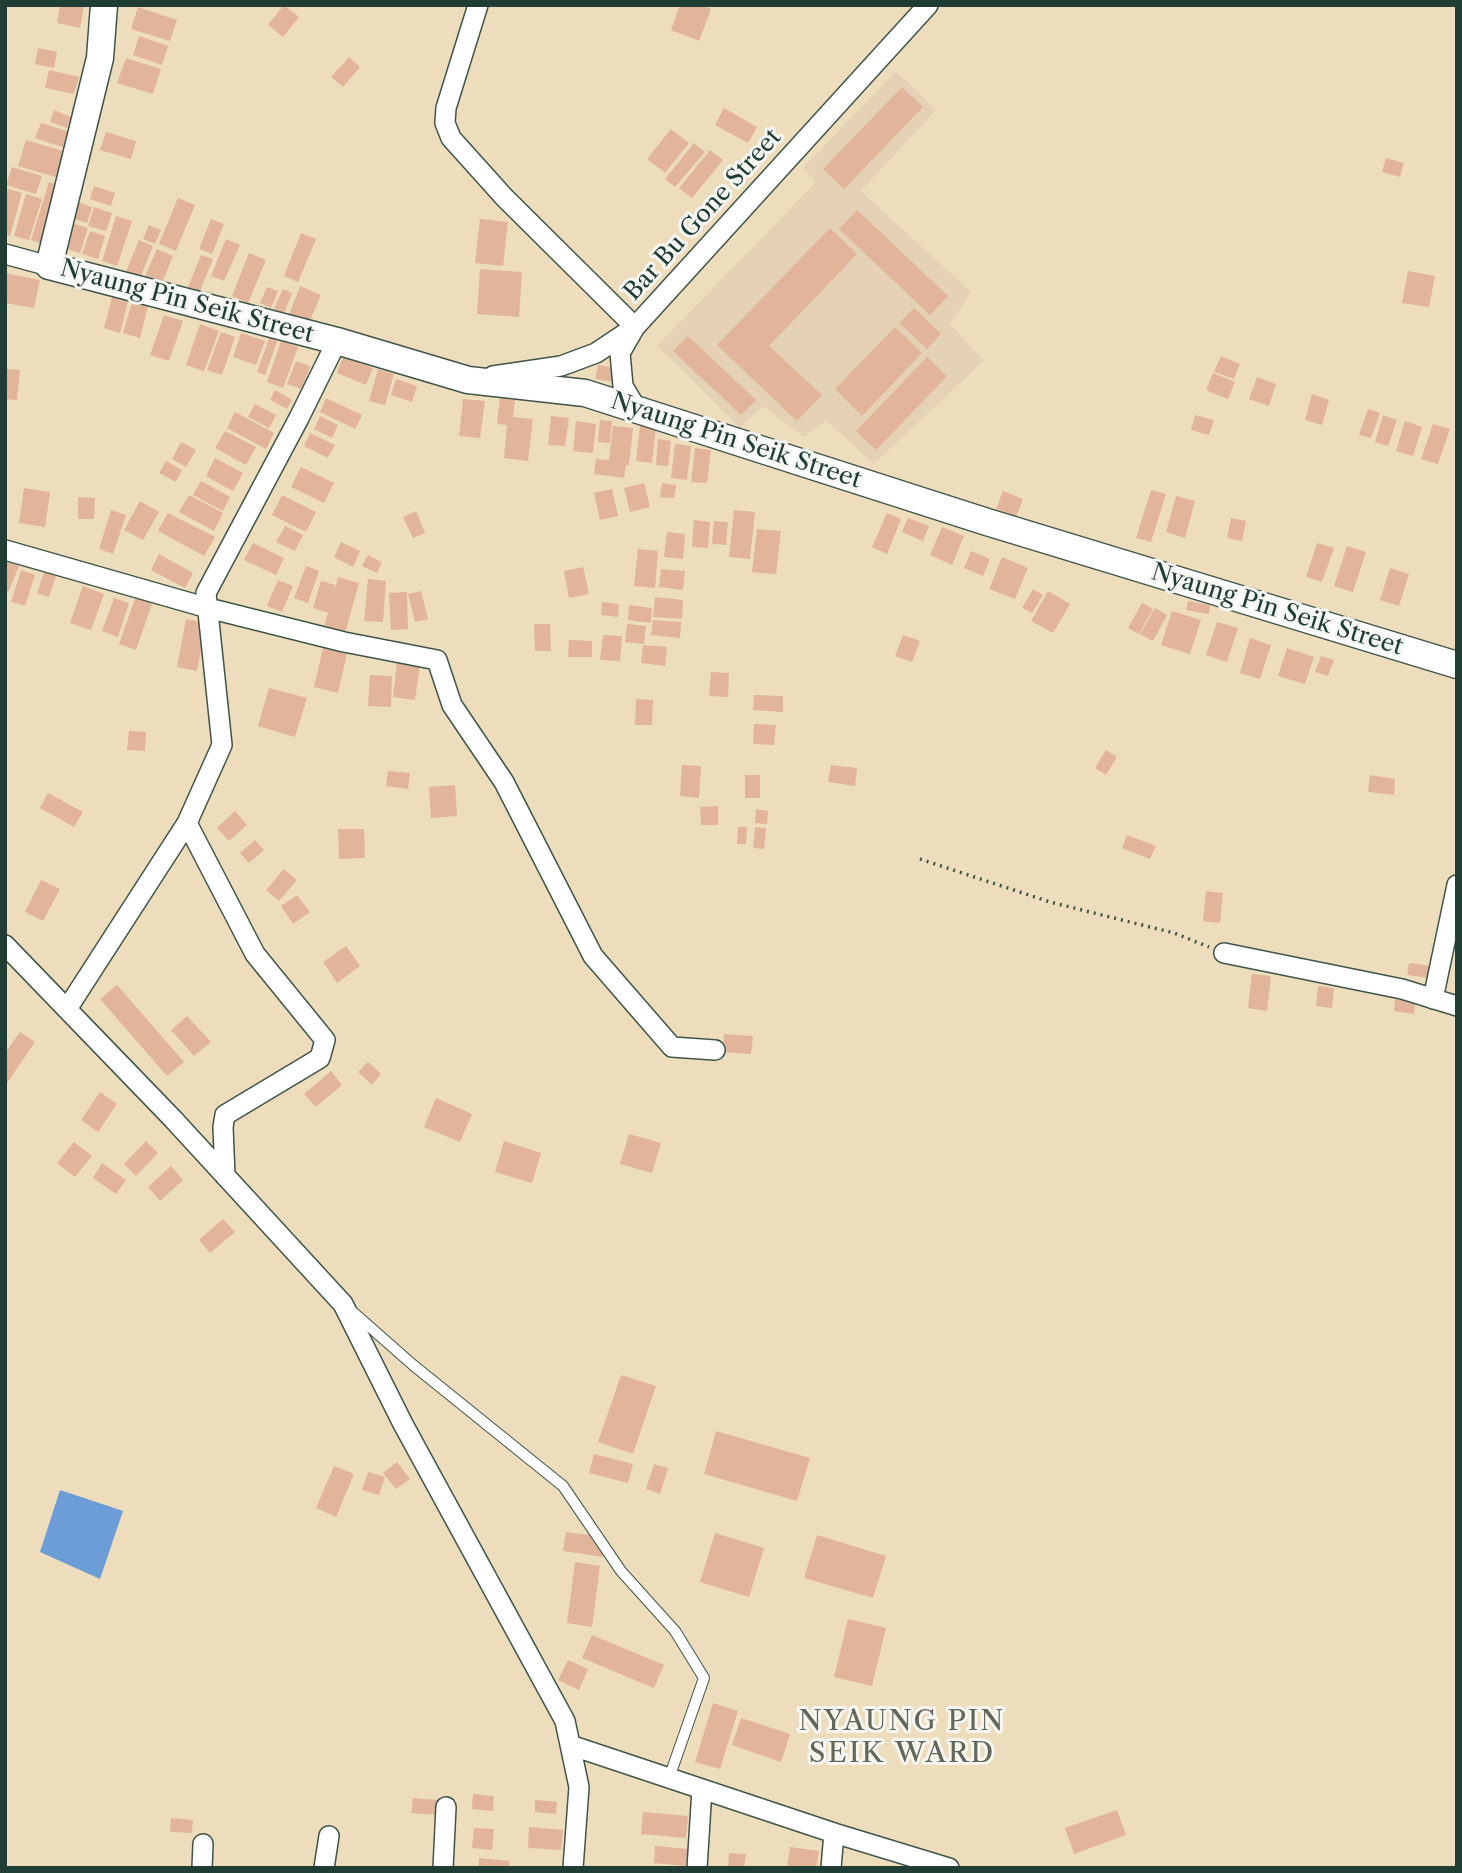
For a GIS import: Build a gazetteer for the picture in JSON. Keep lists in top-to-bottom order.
{
  "streets": {
    "street": ["Bar Bu Gone Street", "Nyaung Pin Seik Street"]
  },
  "crossings": [
    ["Bar Bu Gone Street", "Nyaung Pin Seik Street"]
  ],
  "districts": ["NYAUNG PIN SEIK WARD"]
}
